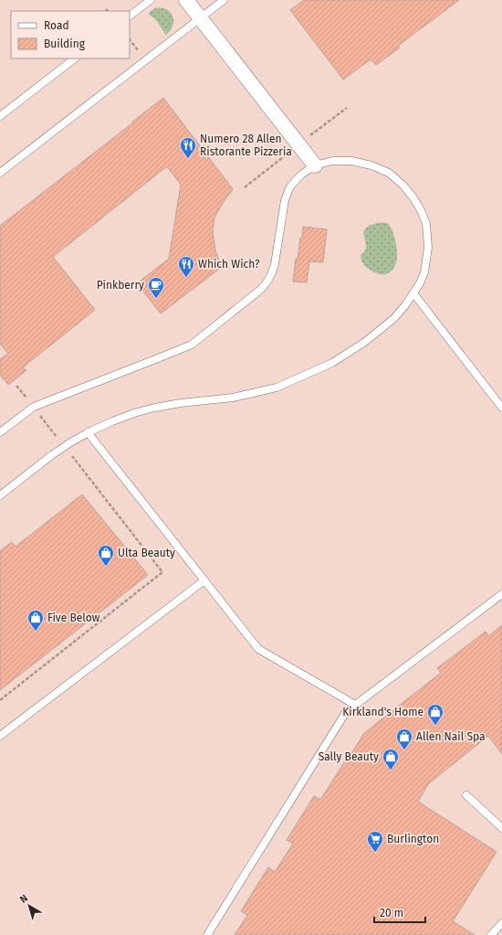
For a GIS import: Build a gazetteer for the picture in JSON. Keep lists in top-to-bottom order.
{
  "places": {
    "restaurant": ["Numero 28 Allen Ristorante Pizzeria", "Which Wich?"],
    "cafe": ["Pinkberry"],
    "shop": [
      "Ulta Beauty",
      "Five Below",
      "Kirkland's Home",
      "Allen Nail Spa",
      "Sally Beauty"
    ],
    "supermarket": ["Burlington"]
  },
  "legend": ["Road", "Building"],
  "scale_bar": "20 m",
  "north": "top left"
}
